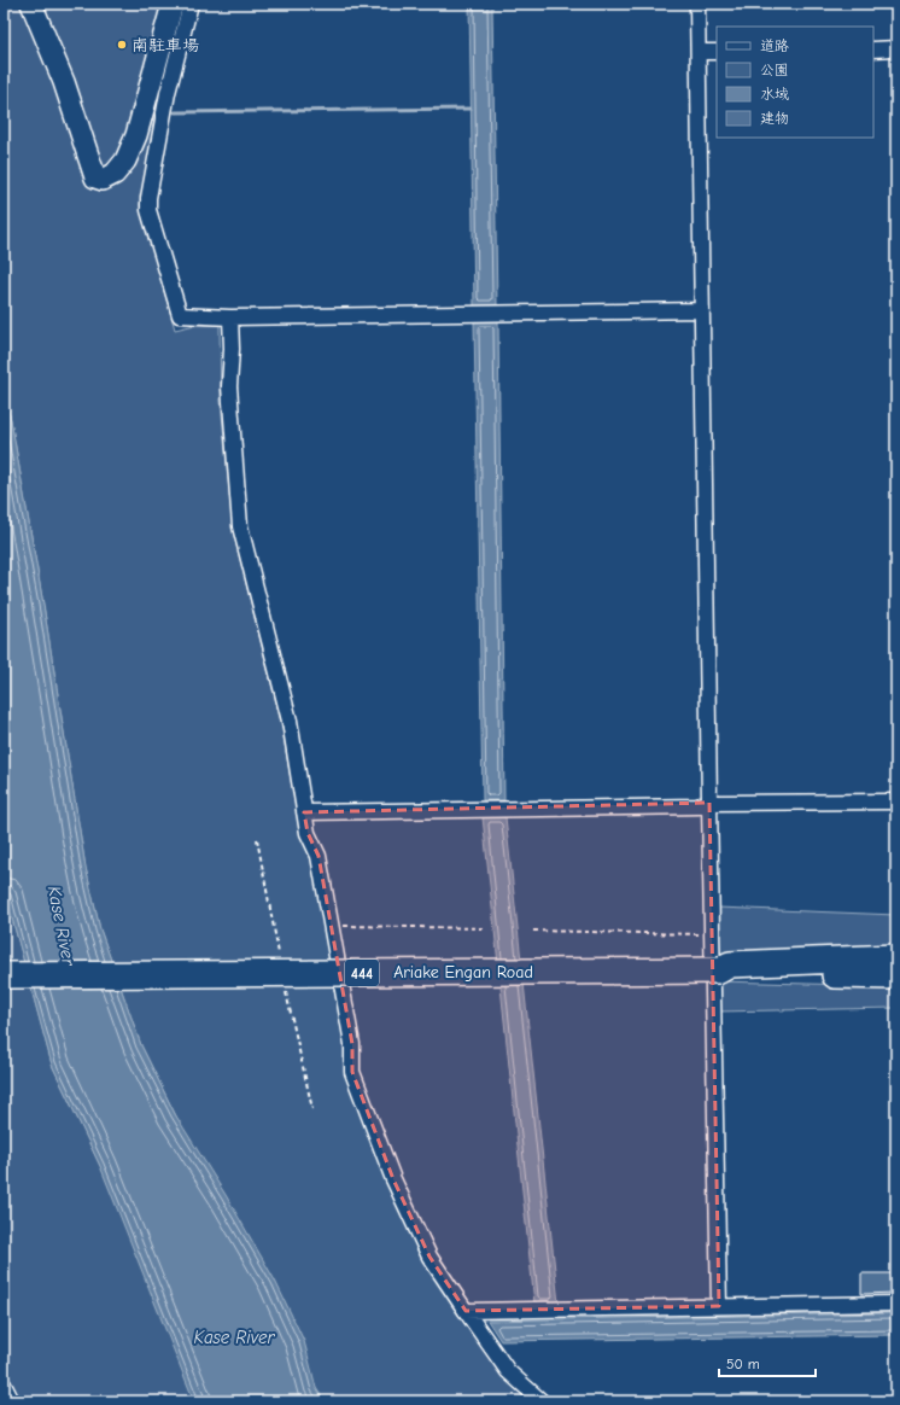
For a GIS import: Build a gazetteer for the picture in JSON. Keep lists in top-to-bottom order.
{
  "streets": {
    "highway": ["Ariake Engan Road", "444"]
  },
  "water": ["Kase River"],
  "places": ["南駐車場"],
  "legend": [
    "道路",
    "公園",
    "水域",
    "建物"
  ],
  "scale_bar": "50 m"
}
